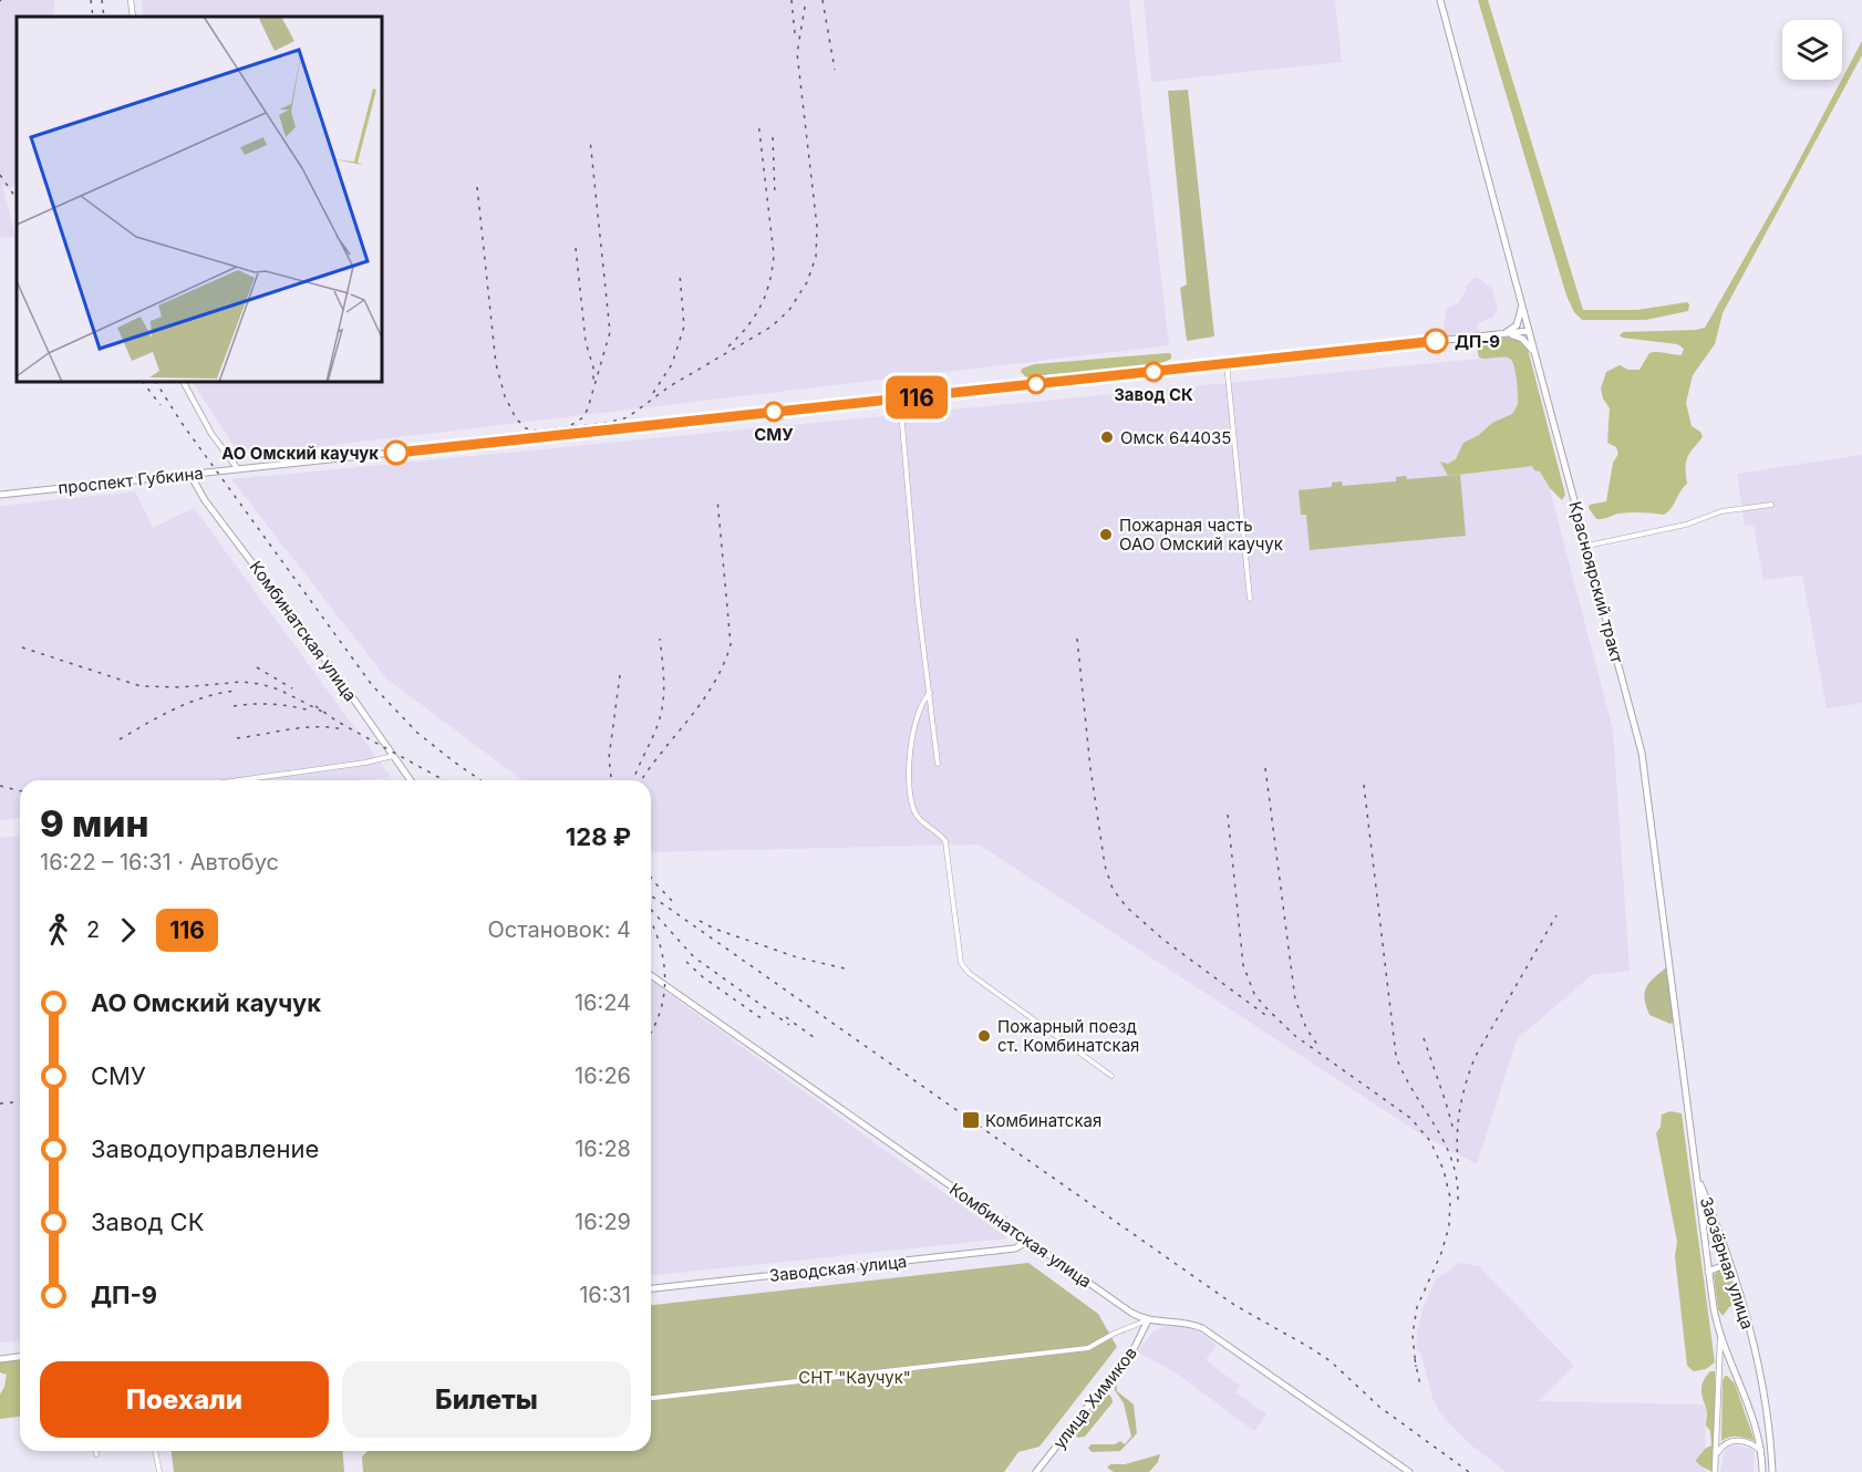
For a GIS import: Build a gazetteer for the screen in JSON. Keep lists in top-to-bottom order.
{
  "streets": {
    "main road": [
      "проспект Губкина",
      "Красноярский тракт",
      "Комбинатская улица",
      "Заозёрная улица",
      "Заводская улица",
      "улица Химиков"
    ]
  },
  "crossings": [
    ["проспект Губкина", "Красноярский тракт"],
    ["проспект Губкина", "Комбинатская улица"],
    ["Красноярский тракт", "Заозёрная улица"],
    ["Комбинатская улица", "Заводская улица"],
    ["Комбинатская улица", "улица Химиков"]
  ],
  "parks": ["СНТ \"Каучук\""],
  "places": {
    "other": [
      "ДП-9",
      "Завод СК",
      "СМУ",
      "Омск 644035",
      "АО Омский каучук",
      "Пожарная часть ОАО Омский каучук",
      "Пожарный поезд ст. Комбинатская"
    ],
    "transit": ["Комбинатская"]
  },
  "lines": ["bus line 116"],
  "page": {
    "on_map": "116",
    "heading": ["9 мин", "16:22 – 16:31 · Автобус", "128 ₽"],
    "legs": ["2", "116", "Остановок: 4"],
    "list": [
      {
        "name": "АО Омский каучук",
        "value": "16:24"
      },
      {
        "name": "СМУ",
        "value": "16:26"
      },
      {
        "name": "Заводоуправление",
        "value": "16:28"
      },
      {
        "name": "Завод СК",
        "value": "16:29"
      },
      {
        "name": "ДП-9",
        "value": "16:31"
      }
    ],
    "buttons": ["Поехали", "Билеты"]
  }
}
